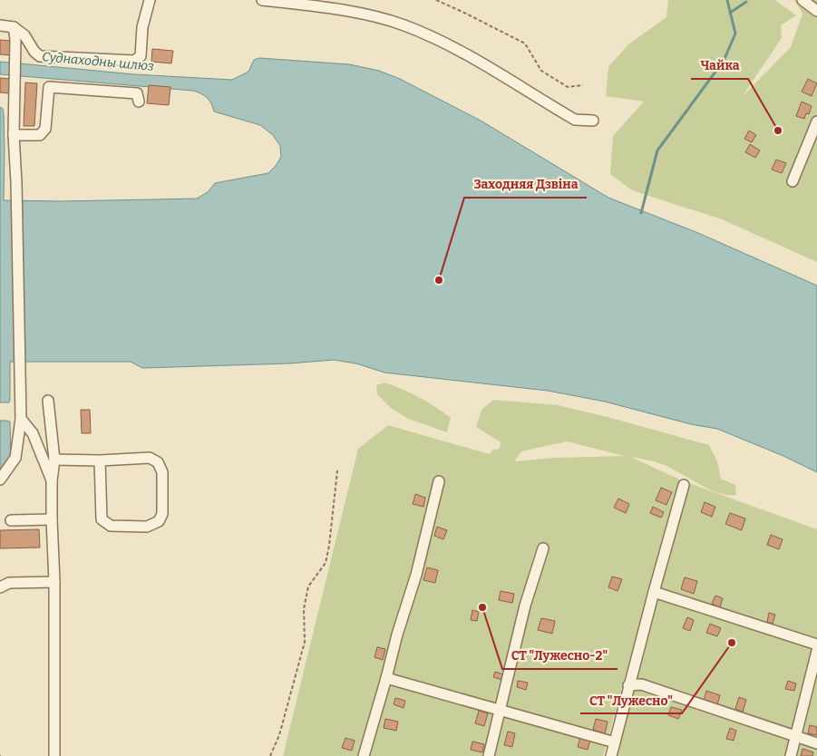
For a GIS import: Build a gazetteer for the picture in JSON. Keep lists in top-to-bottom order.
{
  "water": ["Суднаходны шлюз"],
  "places": [
    "Чайка",
    "Заходняя Дзвіна",
    "СТ \"Лужесно-2\"",
    "СТ \"Лужесно\""
  ]
}
